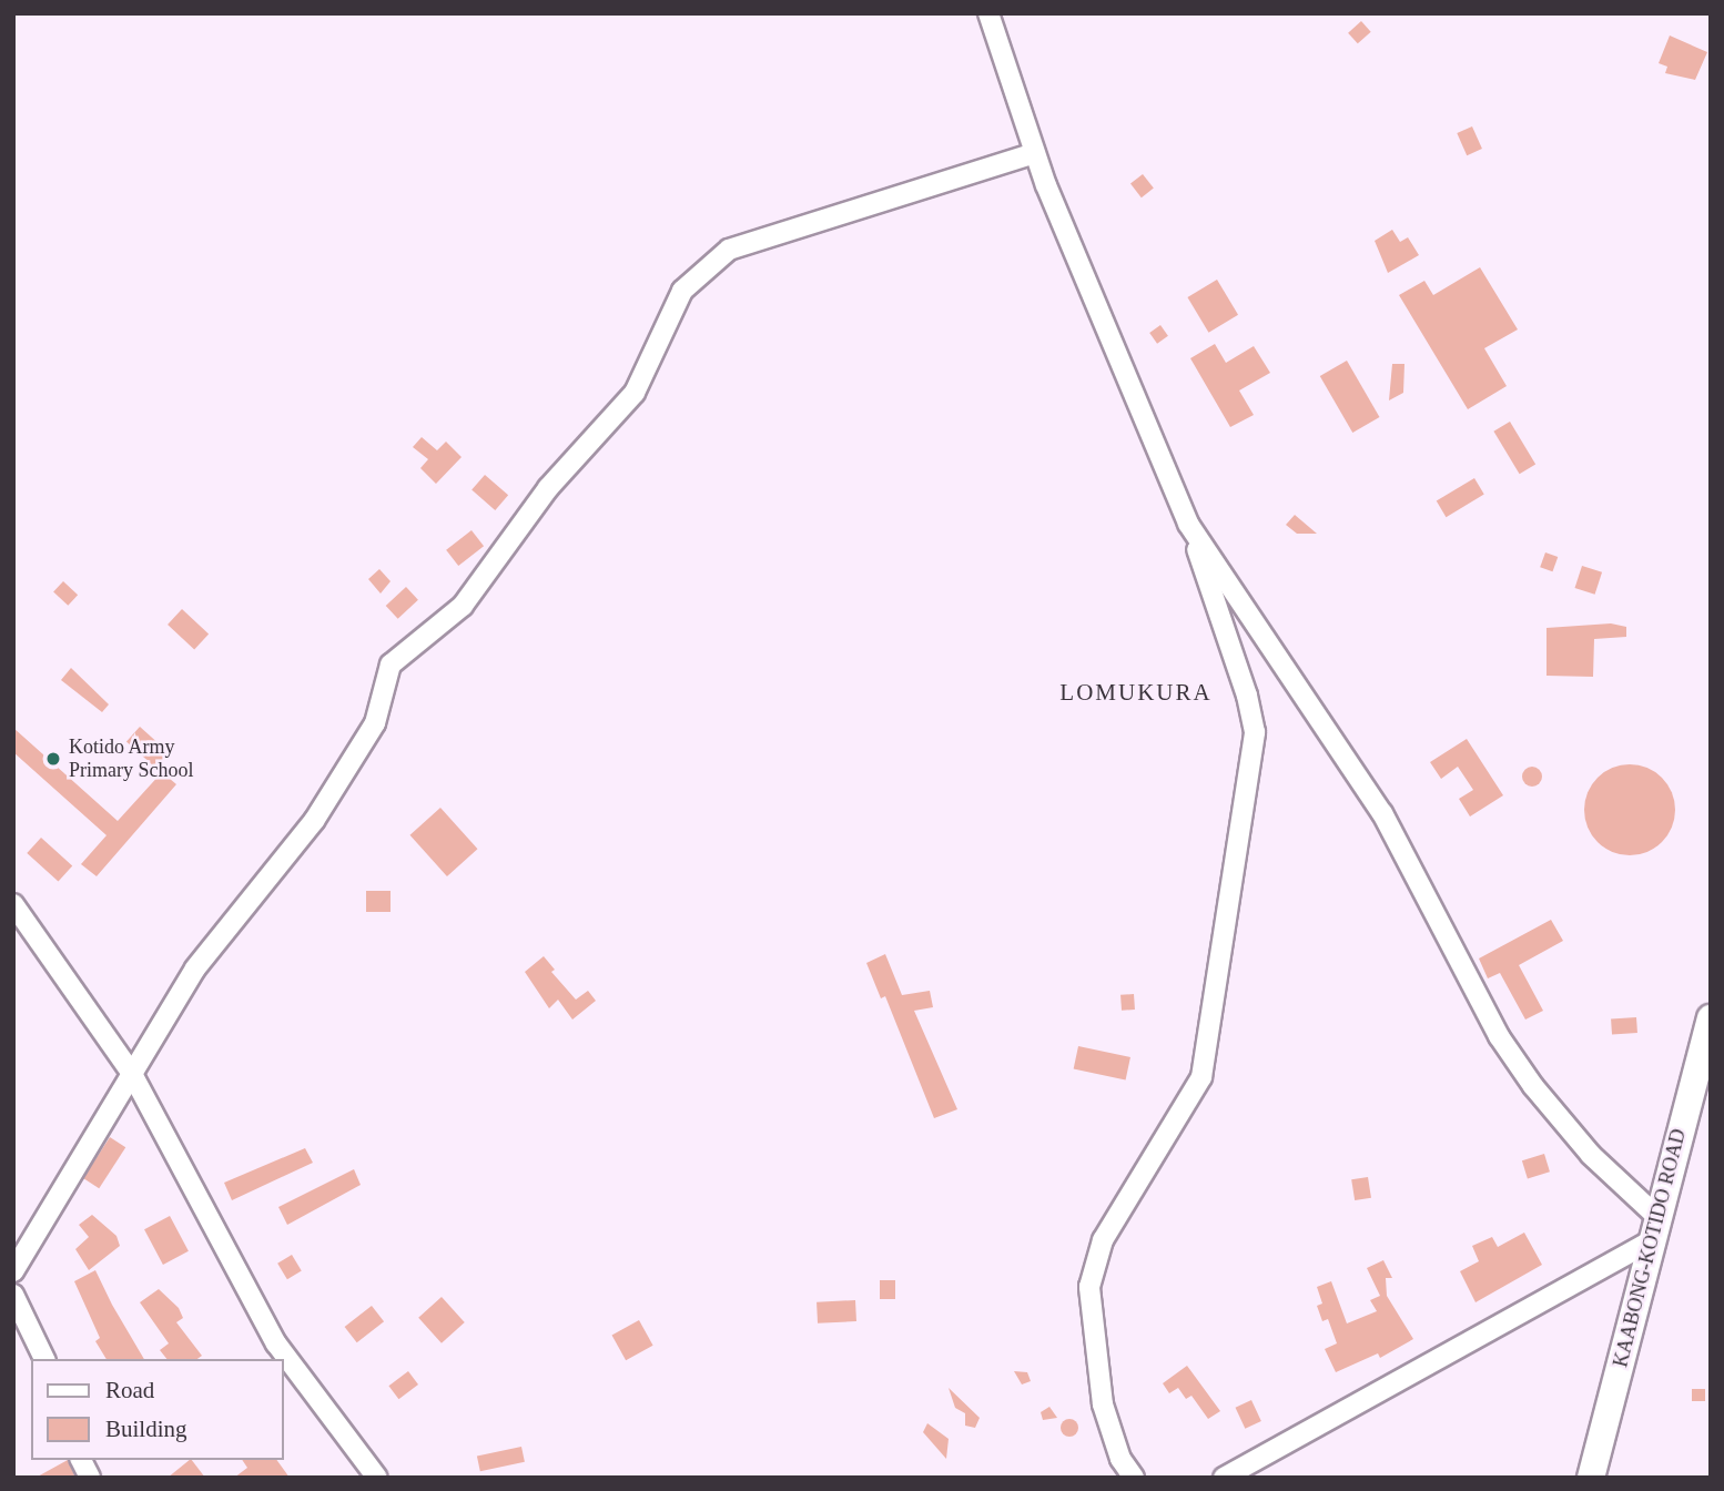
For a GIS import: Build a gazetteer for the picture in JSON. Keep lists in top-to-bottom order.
{
  "streets": {
    "street": ["KAABONG-KOTIDO ROAD"]
  },
  "districts": ["LOMUKURA"],
  "places": ["Kotido Army Primary School"],
  "legend": ["Road", "Building"]
}
